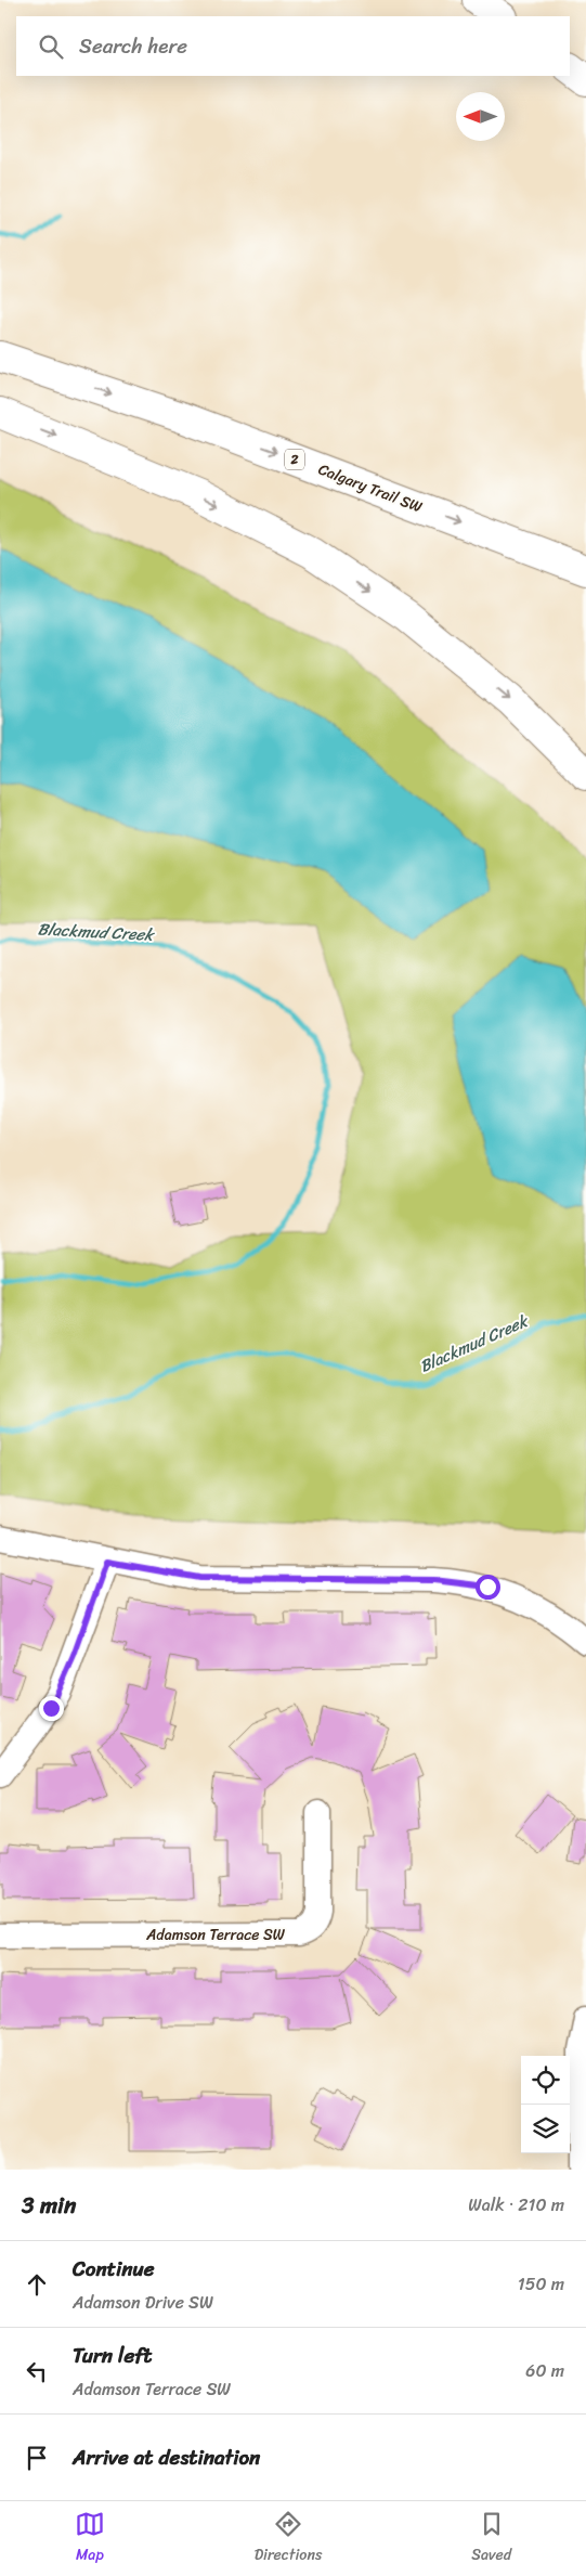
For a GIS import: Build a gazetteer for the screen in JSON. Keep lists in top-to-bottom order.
{
  "streets": {
    "highway": ["2", "Calgary Trail SW"],
    "street": ["Adamson Terrace SW"]
  },
  "water": ["Blackmud Creek"],
  "north": "left",
  "page": {
    "search": "Search here",
    "heading": ["3 min", "Walk · 210 m"],
    "list": [
      ["Continue", "Adamson Drive SW", "150 m"],
      ["Turn left", "Adamson Terrace SW", "60 m"],
      "Arrive at destination"
    ],
    "nav": ["Map", "Directions", "Saved"]
  }
}
